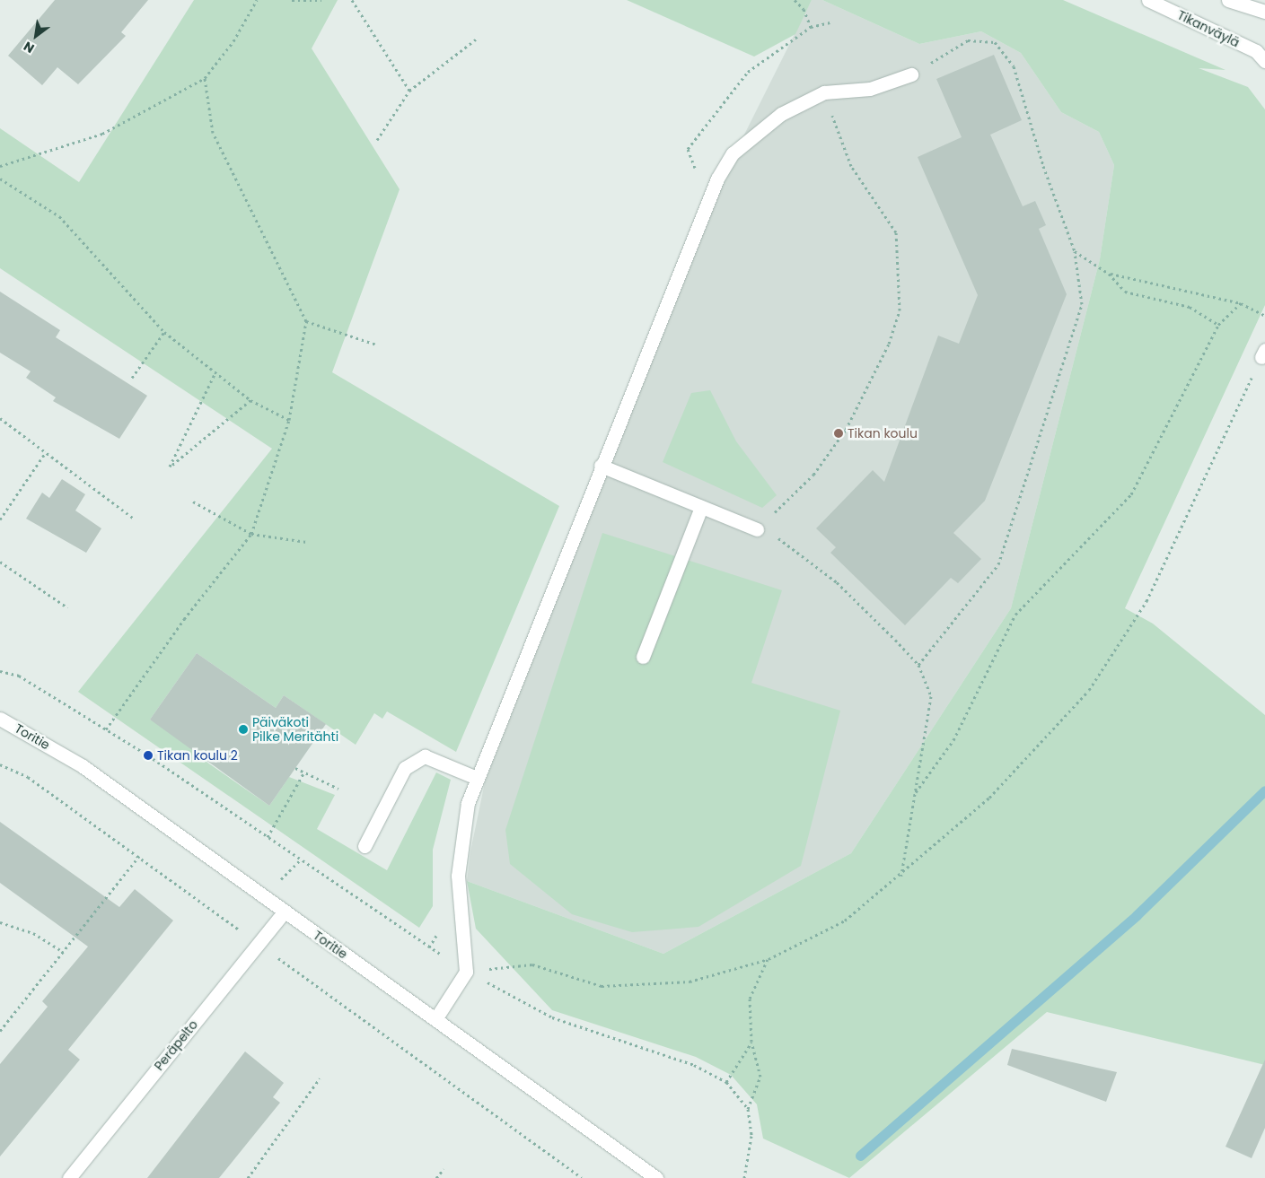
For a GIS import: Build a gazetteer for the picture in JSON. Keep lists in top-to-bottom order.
{
  "streets": {
    "street": ["Tikanväylä", "Toritie", "Peräpelto"]
  },
  "crossings": [
    ["Toritie", "Peräpelto"]
  ],
  "places": ["Tikan koulu", "Päiväkoti Pilke Meritähti", "Tikan koulu 2"],
  "north": "bottom left"
}
